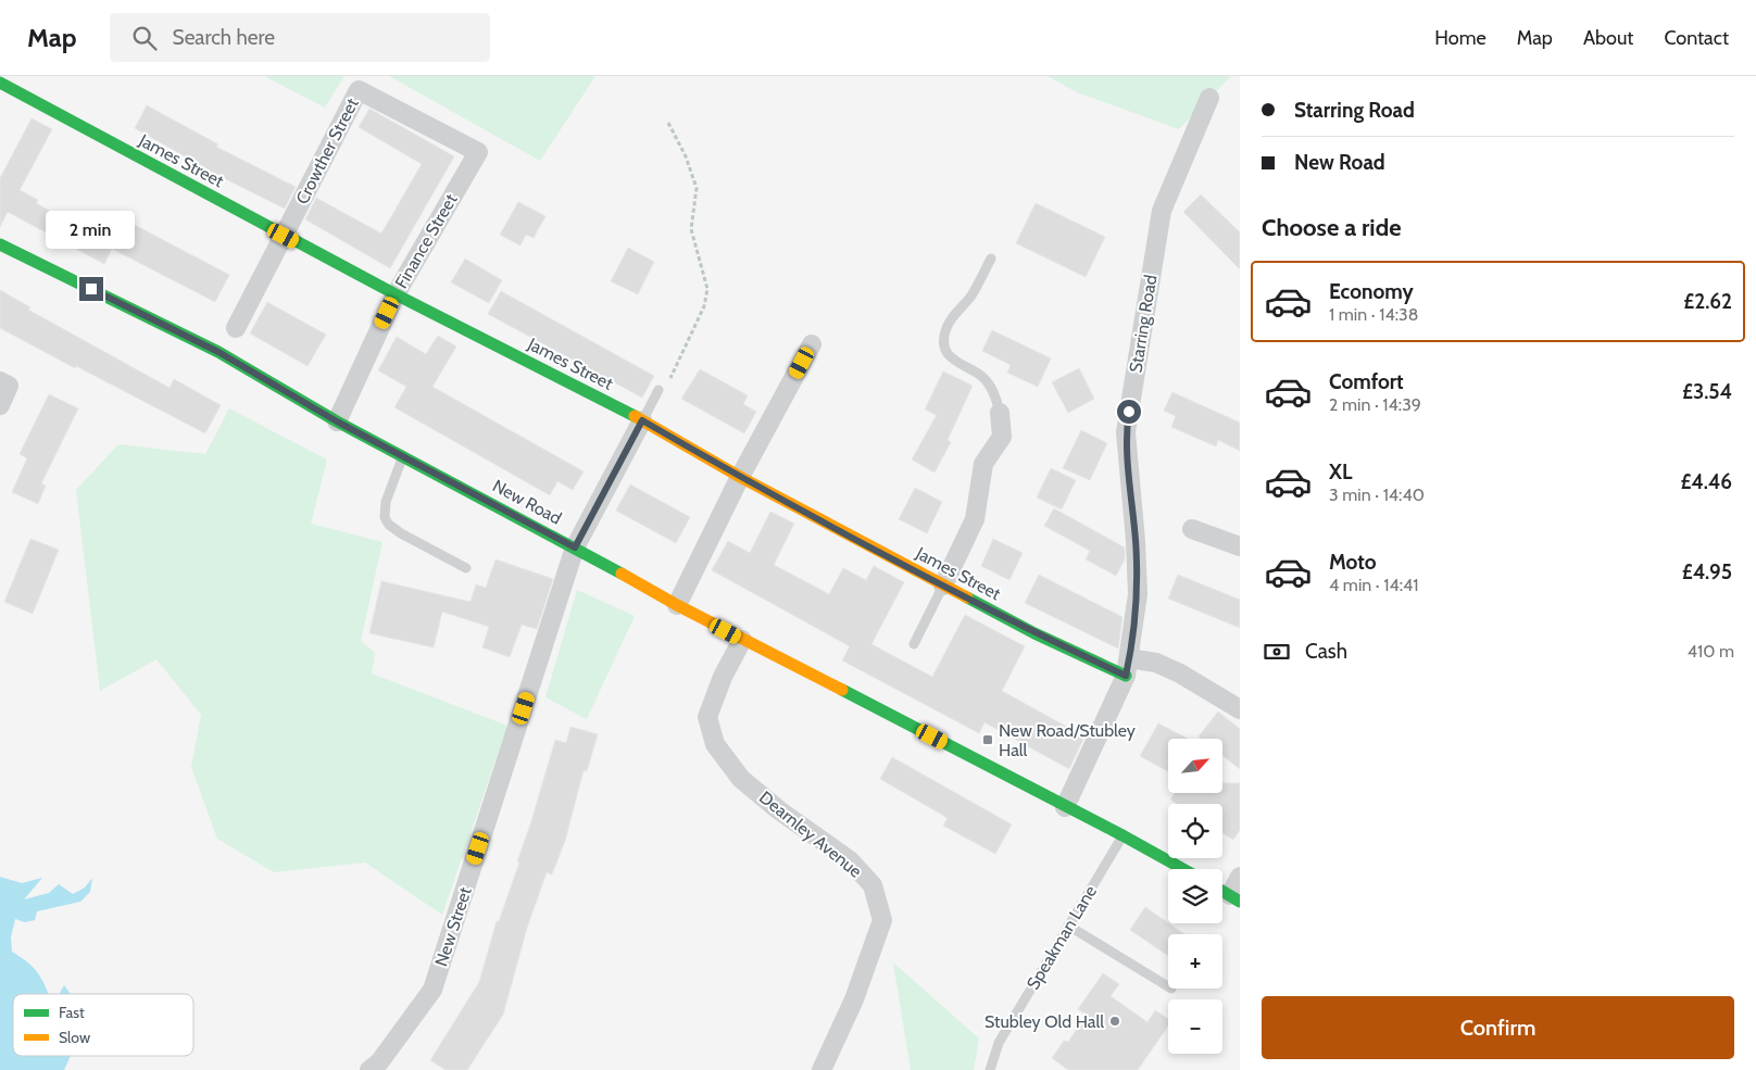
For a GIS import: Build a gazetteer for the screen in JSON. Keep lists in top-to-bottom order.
{
  "streets": {
    "main road": ["James Street", "New Road"],
    "street": [
      "Crowther Street",
      "Finance Street",
      "Starring Road",
      "Dearnley Avenue",
      "New Street"
    ],
    "lane": ["Speakman Lane"]
  },
  "crossings": [
    ["Crowther Street", "James Street"],
    ["Crowther Street", "Finance Street"],
    ["James Street", "Finance Street"],
    ["James Street", "Starring Road"],
    ["James Street", "New Street"],
    ["Finance Street", "New Road"],
    ["Starring Road", "New Road"],
    ["New Road", "Dearnley Avenue"],
    ["New Road", "New Street"],
    ["New Road", "Speakman Lane"]
  ],
  "places": {
    "transit": ["New Road/Stubley Hall"],
    "other": ["Stubley Old Hall"]
  },
  "legend": ["Fast", "Slow"],
  "north": "top right",
  "page": {
    "header": "Map",
    "search": "Search here",
    "nav": [
      "Home",
      "Map",
      "About",
      "Contact"
    ],
    "banner": ["Starring Road", "New Road"],
    "heading": "Choose a ride",
    "bubble": "2 min",
    "list": [
      {
        "name": "Economy",
        "note": "1 min · 14:38",
        "value": "£2.62"
      },
      {
        "name": "Comfort",
        "note": "2 min · 14:39",
        "value": "£3.54"
      },
      {
        "name": "XL",
        "note": "3 min · 14:40",
        "value": "£4.46"
      },
      {
        "name": "Moto",
        "note": "4 min · 14:41",
        "value": "£4.95"
      }
    ],
    "pay": ["Cash", "410 m"],
    "map_buttons": ["+", "−"],
    "buttons": "Confirm"
  }
}
